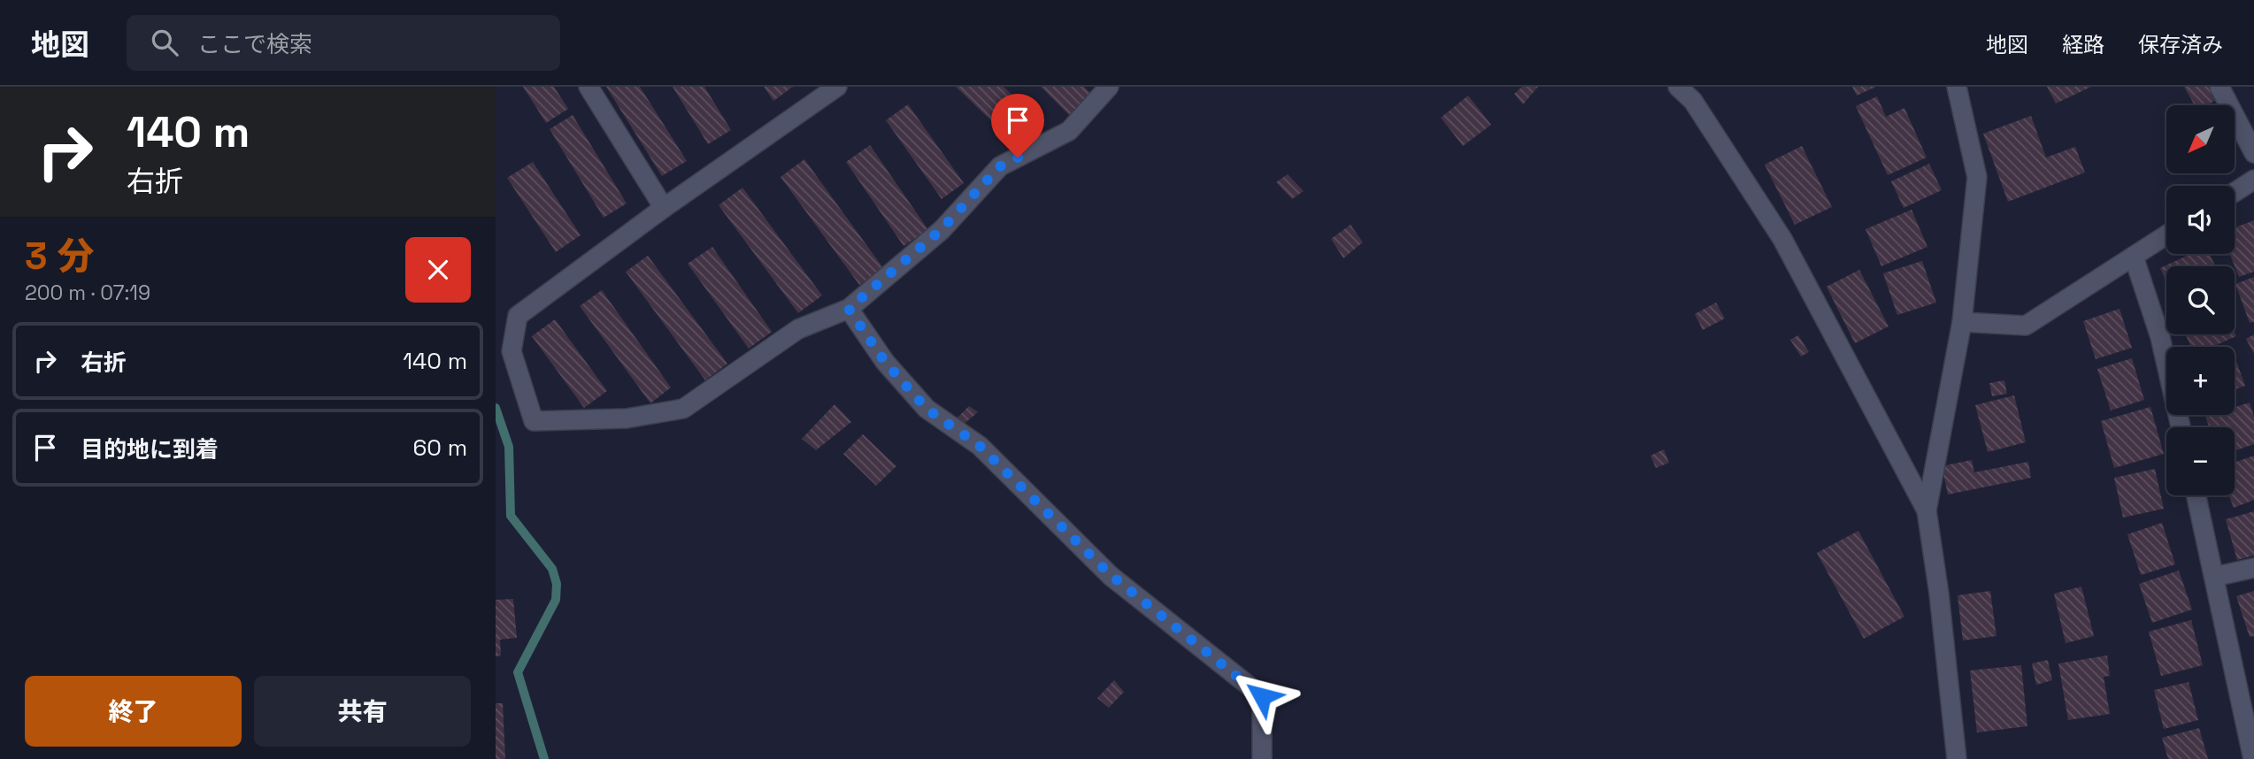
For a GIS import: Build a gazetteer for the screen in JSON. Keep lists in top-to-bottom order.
{
  "north": "bottom left",
  "page": {
    "header": "地図",
    "search": "ここで検索",
    "nav": ["地図", "経路", "保存済み"],
    "turn": ["140 m", "右折"],
    "map_buttons": ["+", "−"],
    "heading": ["3 分", "200 m · 07:19"],
    "list": [
      {
        "name": "右折",
        "value": "140 m"
      },
      {
        "name": "目的地に到着",
        "value": "60 m"
      }
    ],
    "buttons": ["終了", "共有"]
  }
}
